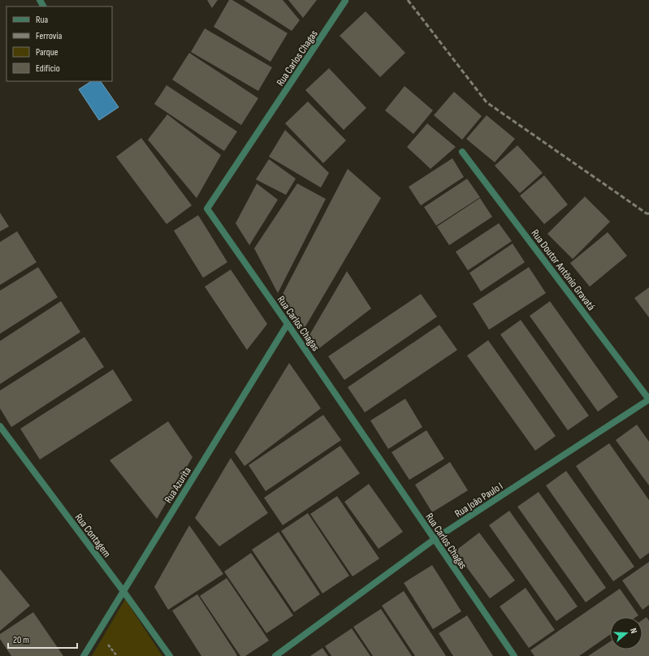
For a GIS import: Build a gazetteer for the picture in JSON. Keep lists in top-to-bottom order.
{
  "streets": {
    "street": [
      "Rua Carlos Chagas",
      "Rua Doutor Antônio Gravatá",
      "Rua Azurita",
      "Rua João Paulo I",
      "Rua Contagem"
    ]
  },
  "crossings": [
    ["Rua Carlos Chagas", "Rua Azurita"],
    ["Rua Carlos Chagas", "Rua João Paulo I"],
    ["Rua Doutor Antônio Gravatá", "Rua João Paulo I"],
    ["Rua Azurita", "Rua Contagem"]
  ],
  "legend": [
    "Rua",
    "Ferrovia",
    "Parque",
    "Edifício"
  ],
  "scale_bar": "20 m",
  "north": "right"
}
